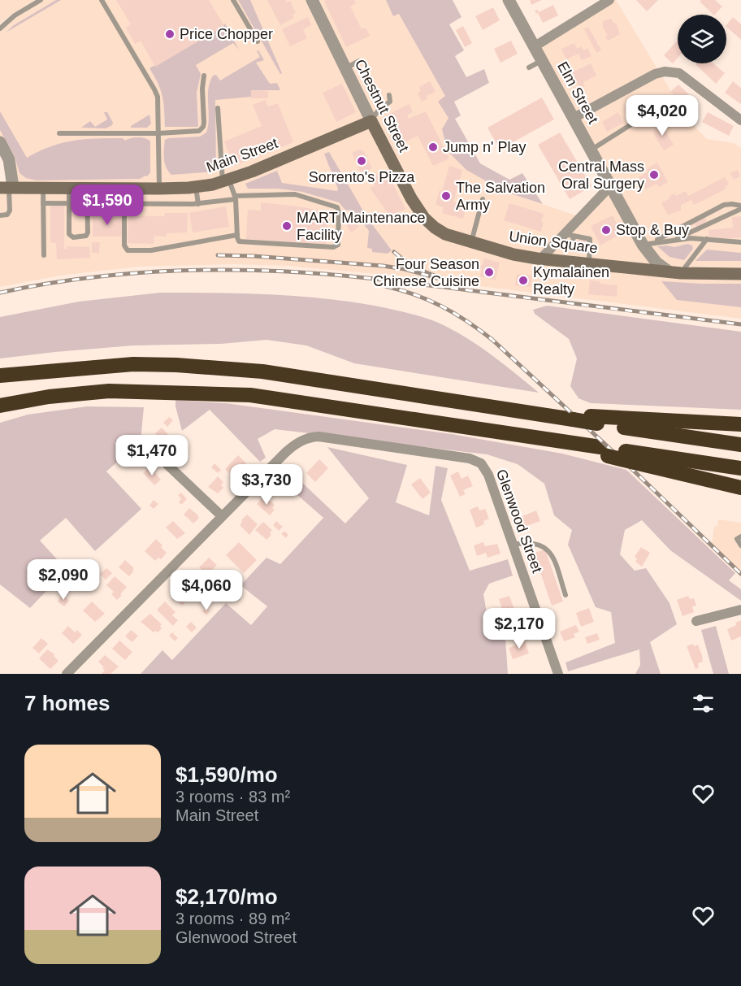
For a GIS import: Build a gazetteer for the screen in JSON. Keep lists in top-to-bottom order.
{
  "streets": {
    "main road": ["Chestnut Street", "Main Street", "Union Square"],
    "street": ["Elm Street", "Glenwood Street"]
  },
  "crossings": [
    ["Elm Street", "Union Square"],
    ["Chestnut Street", "Main Street"],
    ["Chestnut Street", "Union Square"]
  ],
  "places": [
    "Price Chopper",
    "Jump n' Play",
    "Sorrento's Pizza",
    "Central Mass Oral Surgery",
    "The Salvation Army",
    "MART Maintenance Facility",
    "Stop & Buy",
    "Four Season Chinese Cuisine",
    "Kymalainen Realty"
  ],
  "page": {
    "price": [
      "$4,020",
      "$1,590",
      "$1,470",
      "$3,730",
      "$2,090",
      "$4,060",
      "$2,170"
    ],
    "heading": "7 homes",
    "list": [
      {
        "name": "$1,590/mo",
        "note": "3 rooms · 83 m² · Main Street"
      },
      {
        "name": "$2,170/mo",
        "note": "3 rooms · 89 m² · Glenwood Street"
      }
    ]
  }
}
